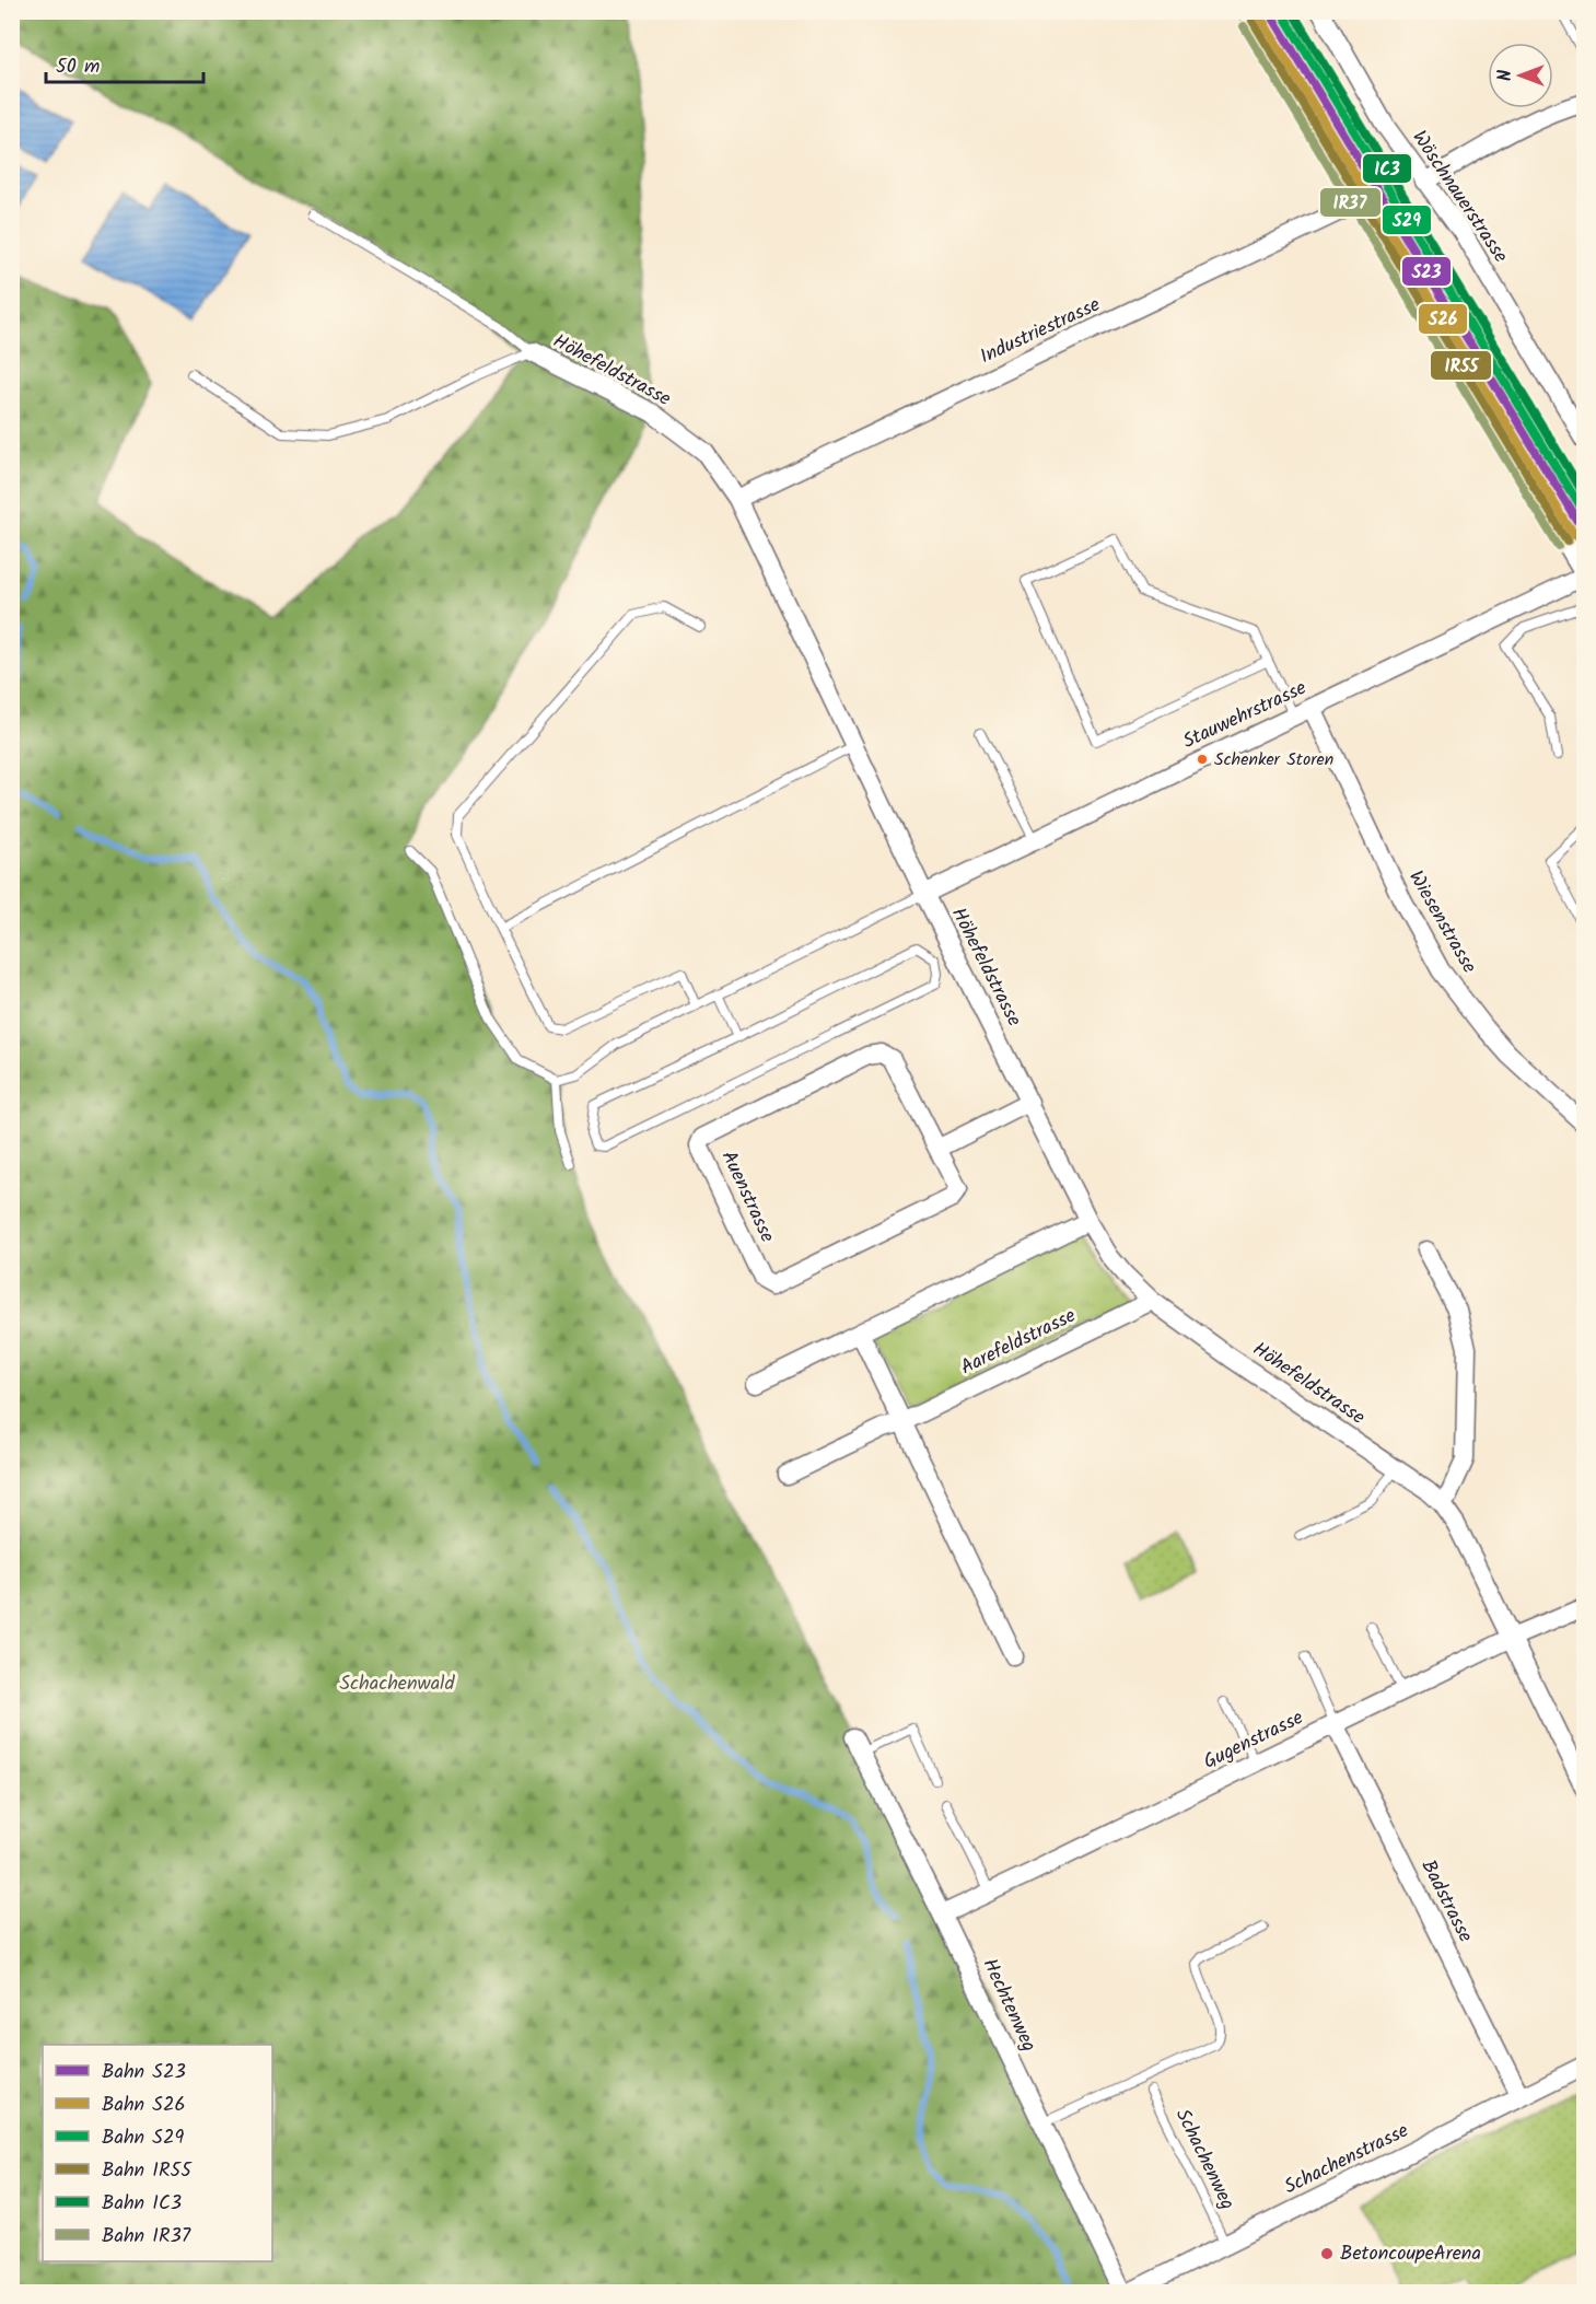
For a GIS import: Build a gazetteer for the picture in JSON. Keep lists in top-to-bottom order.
{
  "streets": {
    "street": [
      "Wöschnauerstrasse",
      "Industriestrasse",
      "Höhefeldstrasse",
      "Stauwehrstrasse",
      "Wiesenstrasse",
      "Auenstrasse",
      "Aarefeldstrasse",
      "Gugenstrasse",
      "Badstrasse",
      "Hechtenweg",
      "Schachenstrasse"
    ],
    "lane": ["Schachenweg"]
  },
  "crossings": [
    ["Industriestrasse", "Höhefeldstrasse"],
    ["Höhefeldstrasse", "Stauwehrstrasse"],
    ["Höhefeldstrasse", "Aarefeldstrasse"],
    ["Höhefeldstrasse", "Gugenstrasse"],
    ["Stauwehrstrasse", "Wiesenstrasse"],
    ["Gugenstrasse", "Badstrasse"],
    ["Gugenstrasse", "Hechtenweg"],
    ["Badstrasse", "Schachenstrasse"],
    ["Hechtenweg", "Schachenstrasse"],
    ["Schachenweg", "Schachenstrasse"]
  ],
  "parks": ["Schachenwald"],
  "places": ["Schenker Storen", "BetoncoupeArena"],
  "lines": [
    "rail line S23",
    "rail line S29",
    "rail line IC3",
    "rail line S26",
    "rail line IR55",
    "rail line IR37"
  ],
  "legend": [
    "Bahn S23",
    "Bahn S26",
    "Bahn S29",
    "Bahn IR55",
    "Bahn IC3",
    "Bahn IR37"
  ],
  "scale_bar": "50 m",
  "north": "left"
}
